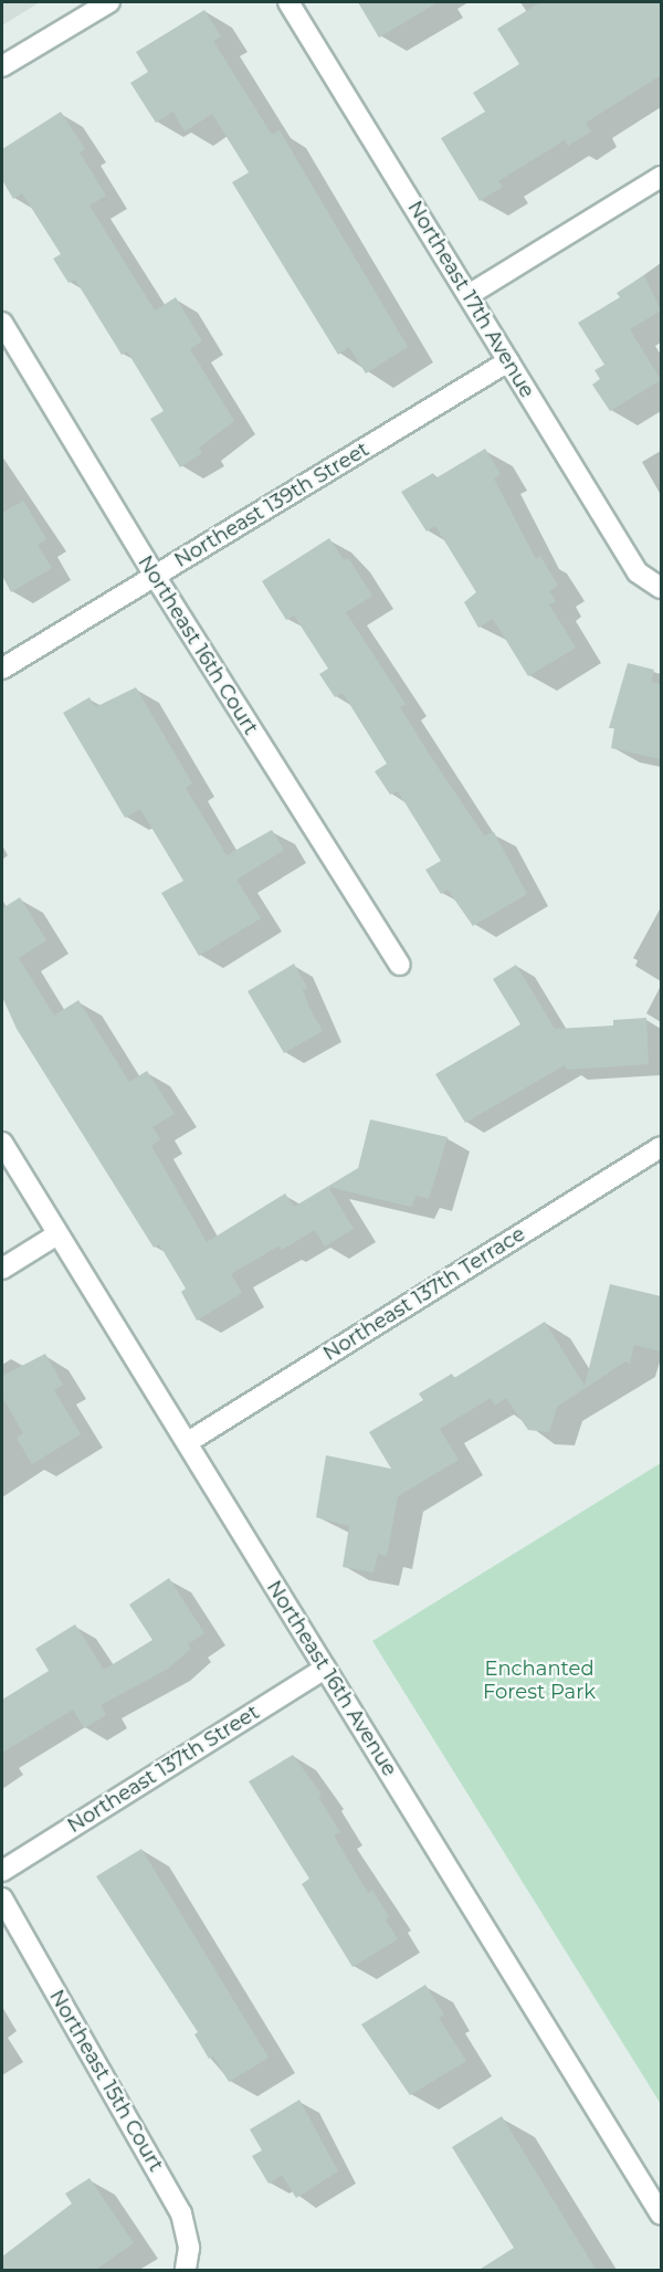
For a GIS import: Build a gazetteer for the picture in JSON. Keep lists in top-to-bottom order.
{
  "streets": {
    "street": [
      "Northeast 17th Avenue",
      "Northeast 139th Street",
      "Northeast 16th Court",
      "Northeast 137th Terrace",
      "Northeast 16th Avenue",
      "Northeast 137th Street",
      "Northeast 15th Court"
    ]
  },
  "crossings": [
    ["Northeast 17th Avenue", "Northeast 139th Street"],
    ["Northeast 139th Street", "Northeast 16th Court"],
    ["Northeast 137th Terrace", "Northeast 16th Avenue"],
    ["Northeast 16th Avenue", "Northeast 137th Street"]
  ],
  "parks": ["Enchanted Forest Park"]
}
